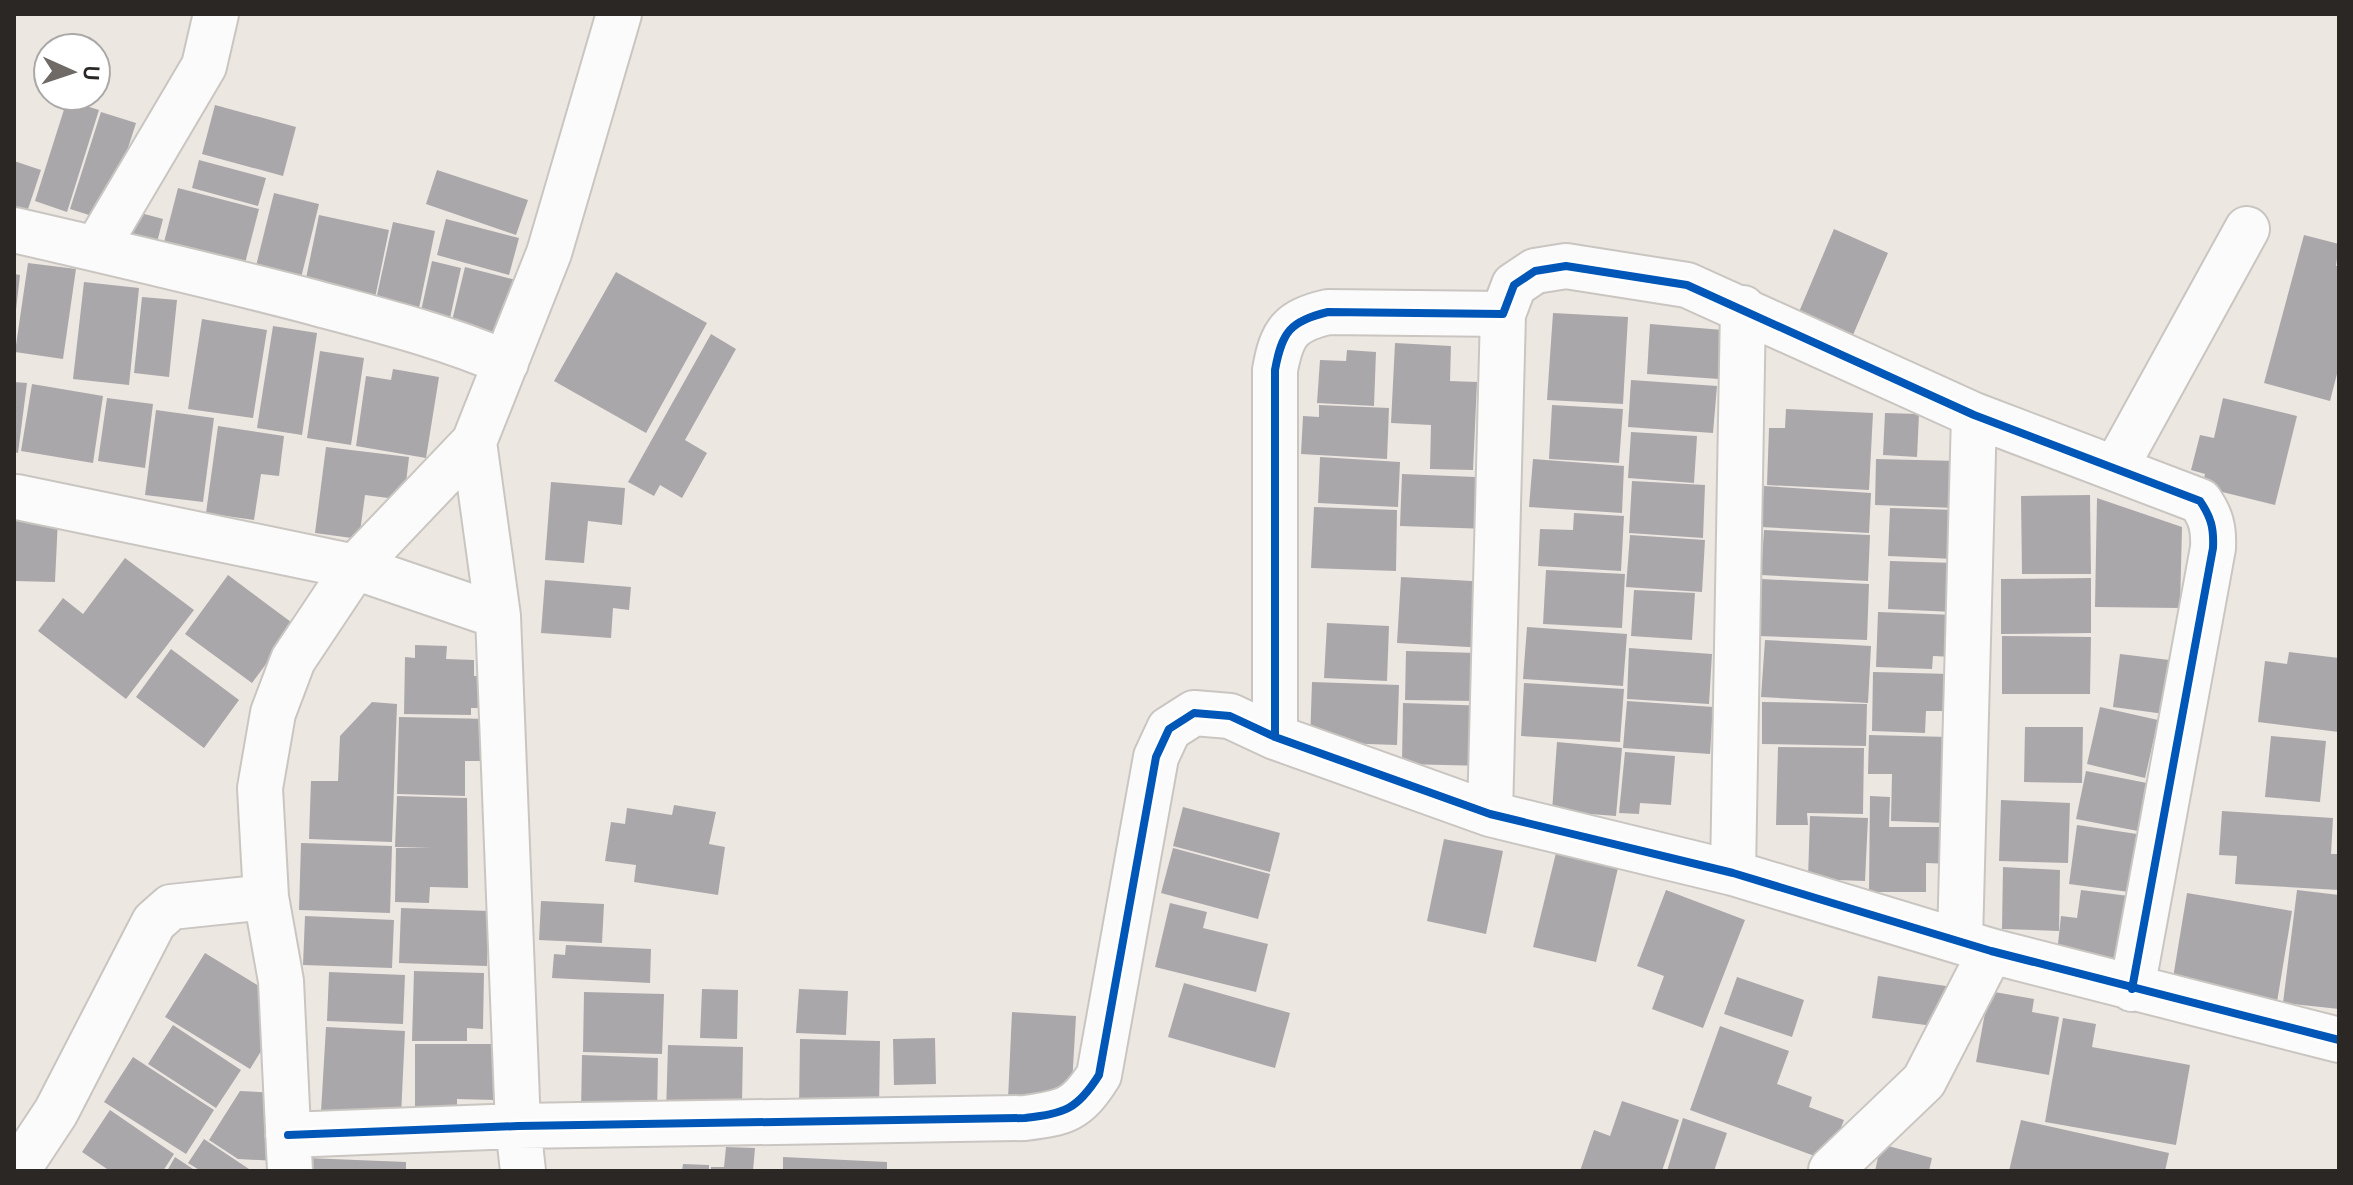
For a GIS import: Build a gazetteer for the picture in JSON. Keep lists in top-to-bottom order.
{
  "north": "right"
}
